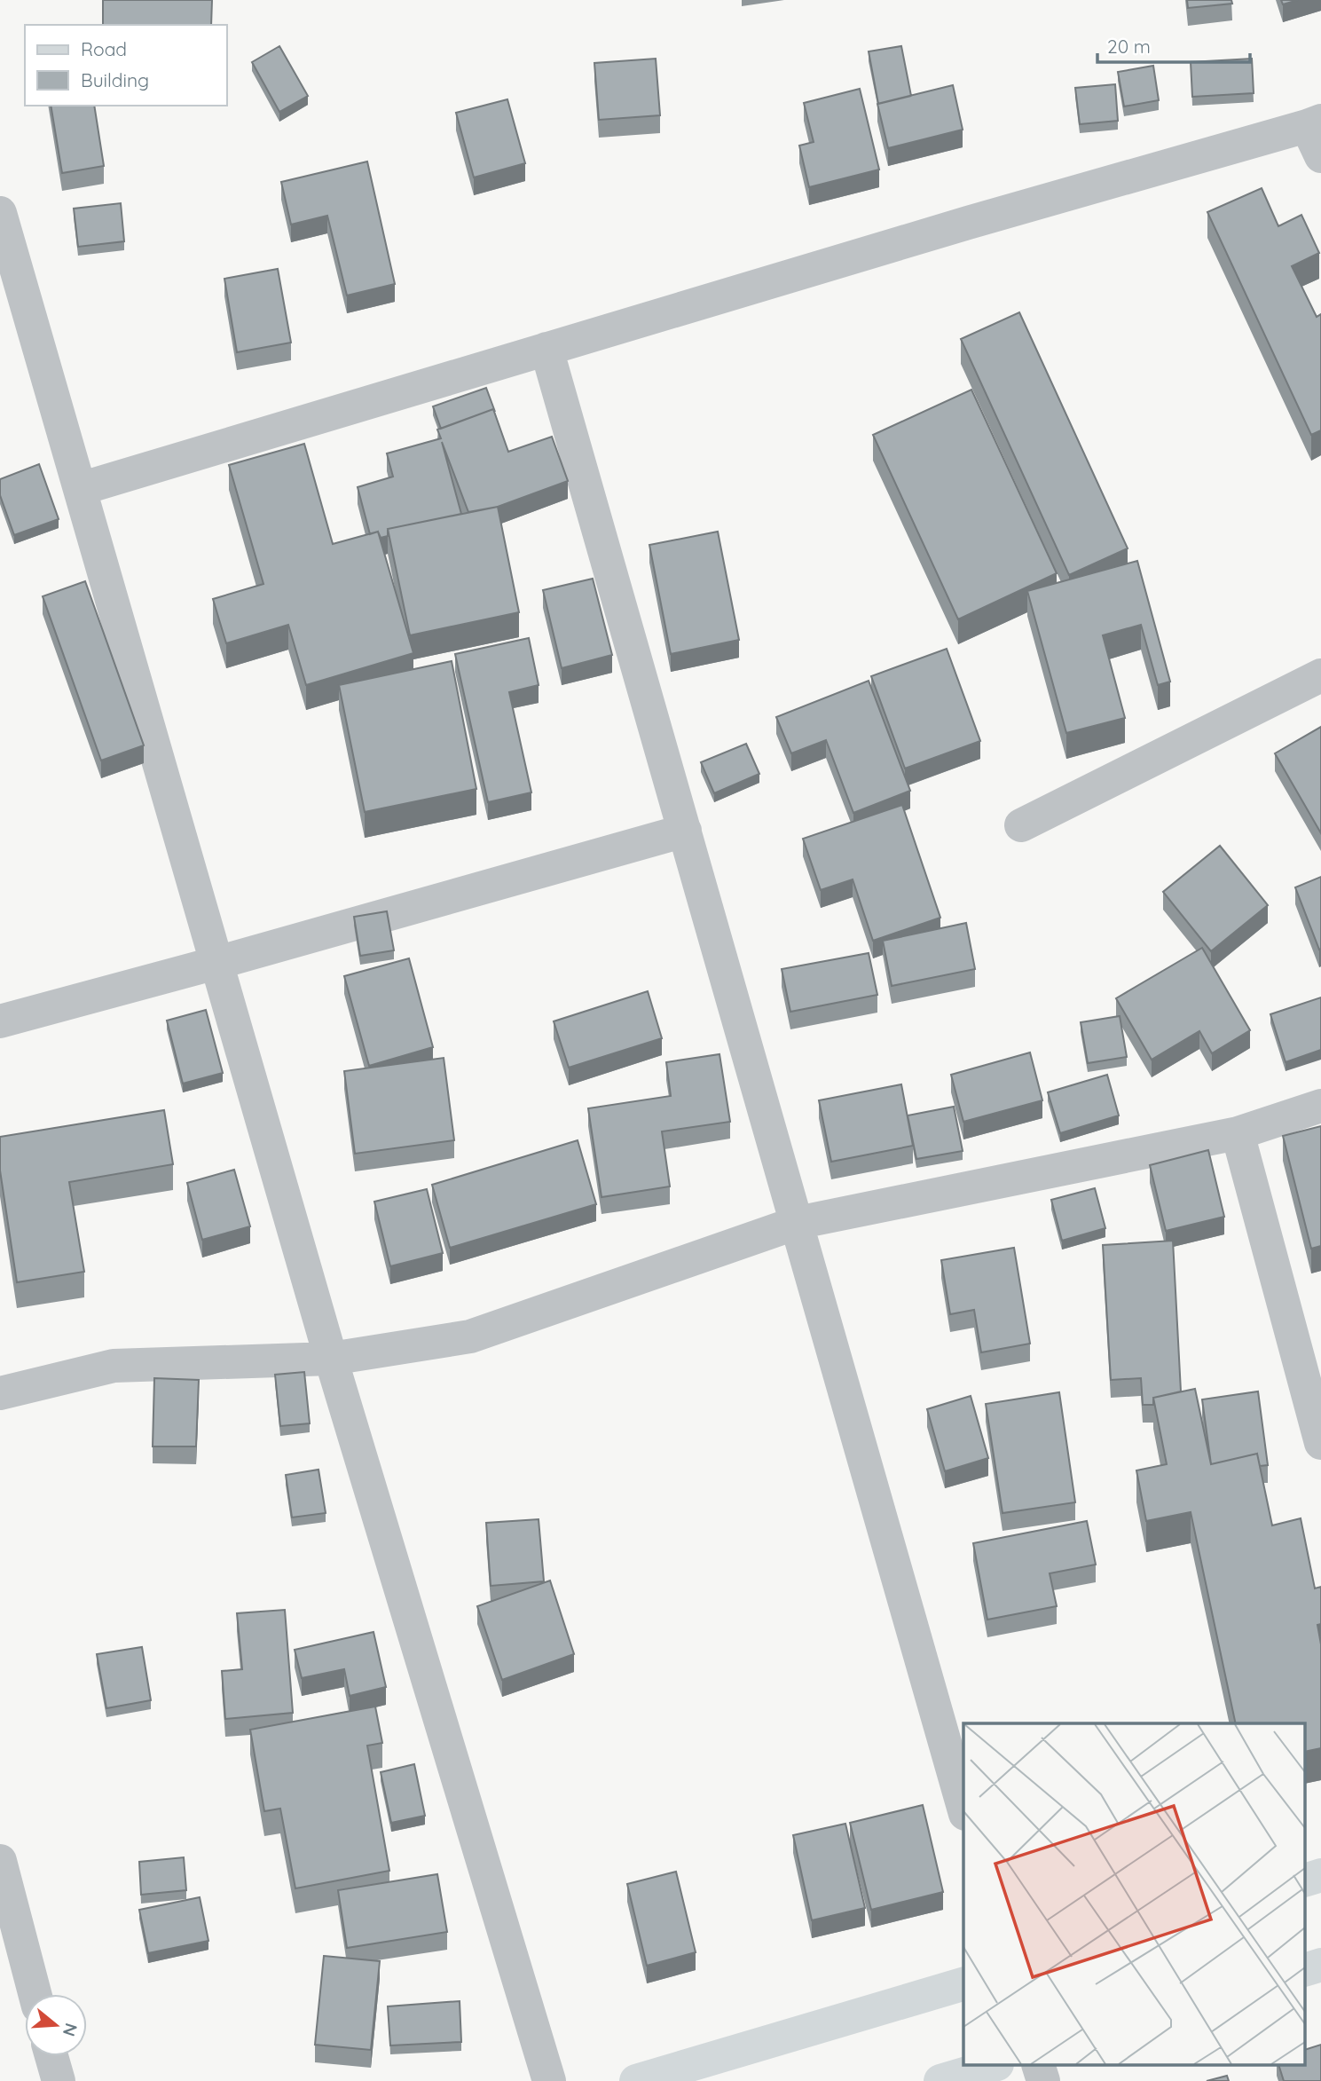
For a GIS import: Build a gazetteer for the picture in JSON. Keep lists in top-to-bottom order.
{
  "legend": ["Road", "Building"],
  "scale_bar": "20 m",
  "north": "right"
}
